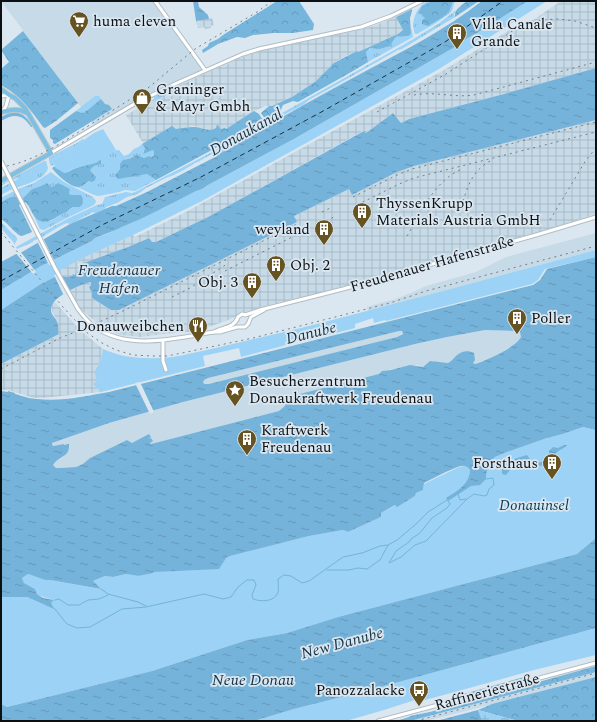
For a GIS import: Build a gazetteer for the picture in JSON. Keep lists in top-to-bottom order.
{
  "streets": {
    "street": ["Freudenauer Hafenstraße", "Raffineriestraße"]
  },
  "water": [
    "Donaukanal",
    "Freudenauer Hafen",
    "Danube",
    "New Danube",
    "Neue Donau"
  ],
  "parks": ["Donauinsel"],
  "places": {
    "supermarket": ["huma eleven"],
    "building": [
      "Villa Canale Grande",
      "ThyssenKrupp Materials Austria GmbH",
      "weyland",
      "Obj. 2",
      "Obj. 3",
      "Poller",
      "Kraftwerk Freudenau",
      "Forsthaus"
    ],
    "shop": ["Graninger & Mayr Gmbh"],
    "restaurant": ["Donauweibchen"],
    "place": ["Besucherzentrum Donaukraftwerk Freudenau"],
    "bus stop": ["Panozzalacke"]
  }
}
